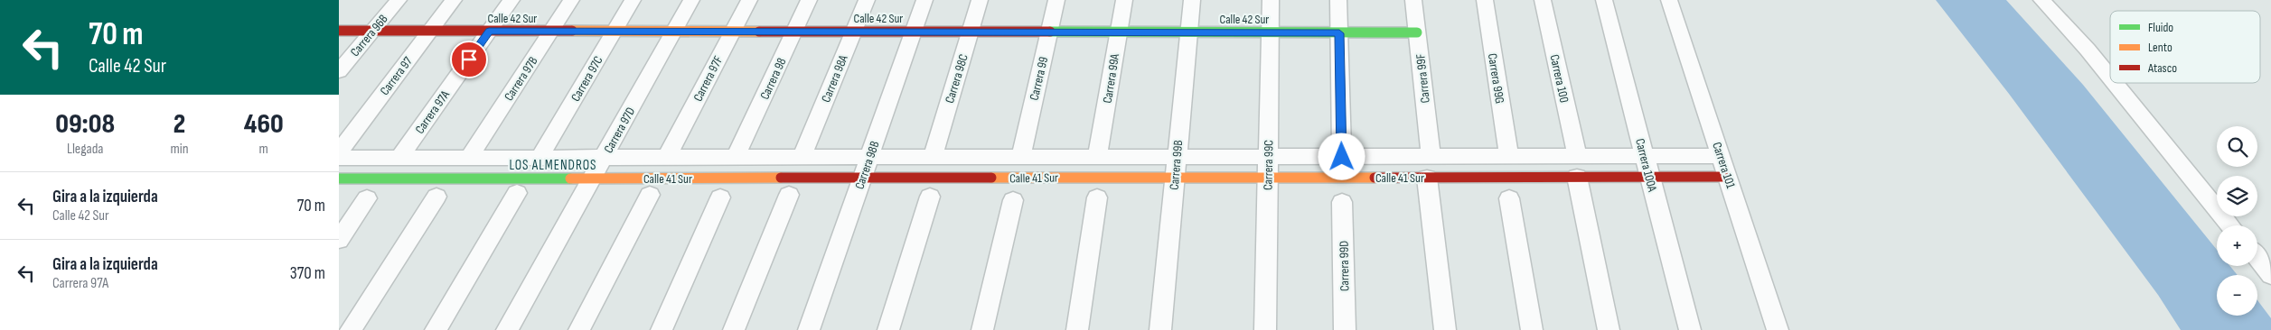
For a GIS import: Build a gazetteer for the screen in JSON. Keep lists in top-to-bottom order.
{
  "streets": {
    "street": [
      "Calle 42 Sur",
      "Carrera 96B",
      "Carrera 97",
      "Carrera 97B",
      "Carrera 97C",
      "Carrera 97F",
      "Carrera 98",
      "Carrera 98A",
      "Carrera 98C",
      "Carrera 99",
      "Carrera 99A",
      "Carrera 99F",
      "Carrera 99G",
      "Carrera 100",
      "Carrera 97A",
      "Carrera 97D",
      "Carrera 98B",
      "Carrera 99B",
      "Carrera 99C",
      "Carrera 100A",
      "Carrera 101",
      "Calle 41 Sur",
      "Carrera 99D"
    ]
  },
  "crossings": [
    ["Calle 42 Sur", "Carrera 96B"],
    ["Calle 42 Sur", "Carrera 97"],
    ["Calle 42 Sur", "Carrera 97B"],
    ["Calle 42 Sur", "Carrera 97C"],
    ["Calle 42 Sur", "Carrera 97F"],
    ["Calle 42 Sur", "Carrera 98"],
    ["Calle 42 Sur", "Carrera 98A"],
    ["Calle 42 Sur", "Carrera 98C"],
    ["Calle 42 Sur", "Carrera 99"],
    ["Calle 42 Sur", "Carrera 99A"],
    ["Calle 42 Sur", "Carrera 99F"],
    ["Calle 42 Sur", "Carrera 97A"],
    ["Calle 42 Sur", "Carrera 97D"],
    ["Calle 42 Sur", "Carrera 98B"],
    ["Calle 42 Sur", "Carrera 99B"],
    ["Calle 42 Sur", "Carrera 99C"],
    ["Carrera 97B", "Calle 41 Sur"],
    ["Carrera 97C", "Calle 41 Sur"],
    ["Carrera 97F", "Calle 41 Sur"],
    ["Carrera 98", "Calle 41 Sur"],
    ["Carrera 98A", "Calle 41 Sur"],
    ["Carrera 98C", "Calle 41 Sur"],
    ["Carrera 99", "Calle 41 Sur"],
    ["Carrera 99A", "Calle 41 Sur"],
    ["Carrera 99F", "Calle 41 Sur"],
    ["Carrera 99G", "Calle 41 Sur"],
    ["Carrera 100", "Calle 41 Sur"],
    ["Carrera 97A", "Calle 41 Sur"],
    ["Carrera 97D", "Calle 41 Sur"],
    ["Carrera 98B", "Calle 41 Sur"],
    ["Carrera 99B", "Calle 41 Sur"],
    ["Carrera 99C", "Calle 41 Sur"],
    ["Carrera 100A", "Calle 41 Sur"],
    ["Carrera 101", "Calle 41 Sur"]
  ],
  "districts": ["LOS ALMENDROS"],
  "legend": ["Fluido", "Lento", "Atasco"],
  "page": {
    "turn": ["70 m", "Calle 42 Sur"],
    "eta": [
      "09:08",
      "Llegada",
      "2",
      "min",
      "460",
      "m"
    ],
    "map_buttons": ["+", "−"],
    "list": [
      {
        "name": "Gira a la izquierda",
        "note": "Calle 42 Sur",
        "value": "70 m"
      },
      {
        "name": "Gira a la izquierda",
        "note": "Carrera 97A",
        "value": "370 m"
      }
    ]
  }
}
